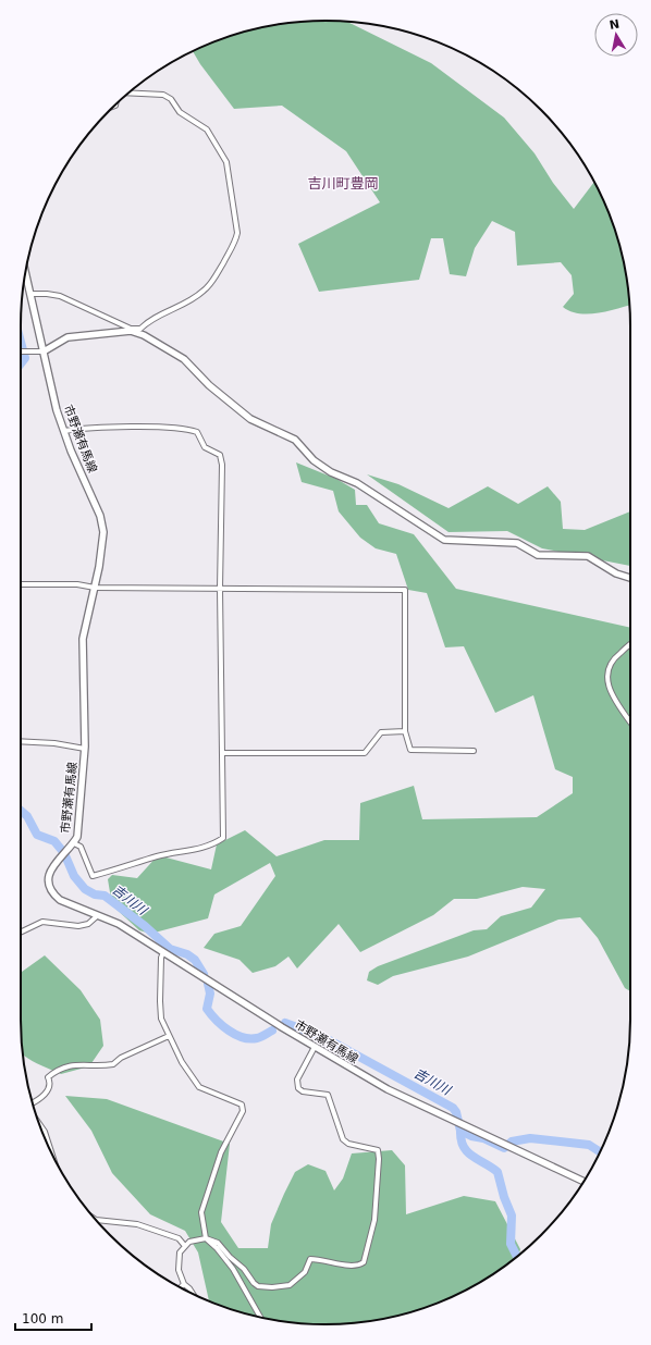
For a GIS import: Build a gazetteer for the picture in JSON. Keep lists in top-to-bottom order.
{
  "streets": {
    "main road": ["市野瀬有馬線"]
  },
  "districts": ["吉川町豊岡"],
  "water": ["吉川川"],
  "scale_bar": "100 m",
  "north": "top"
}
